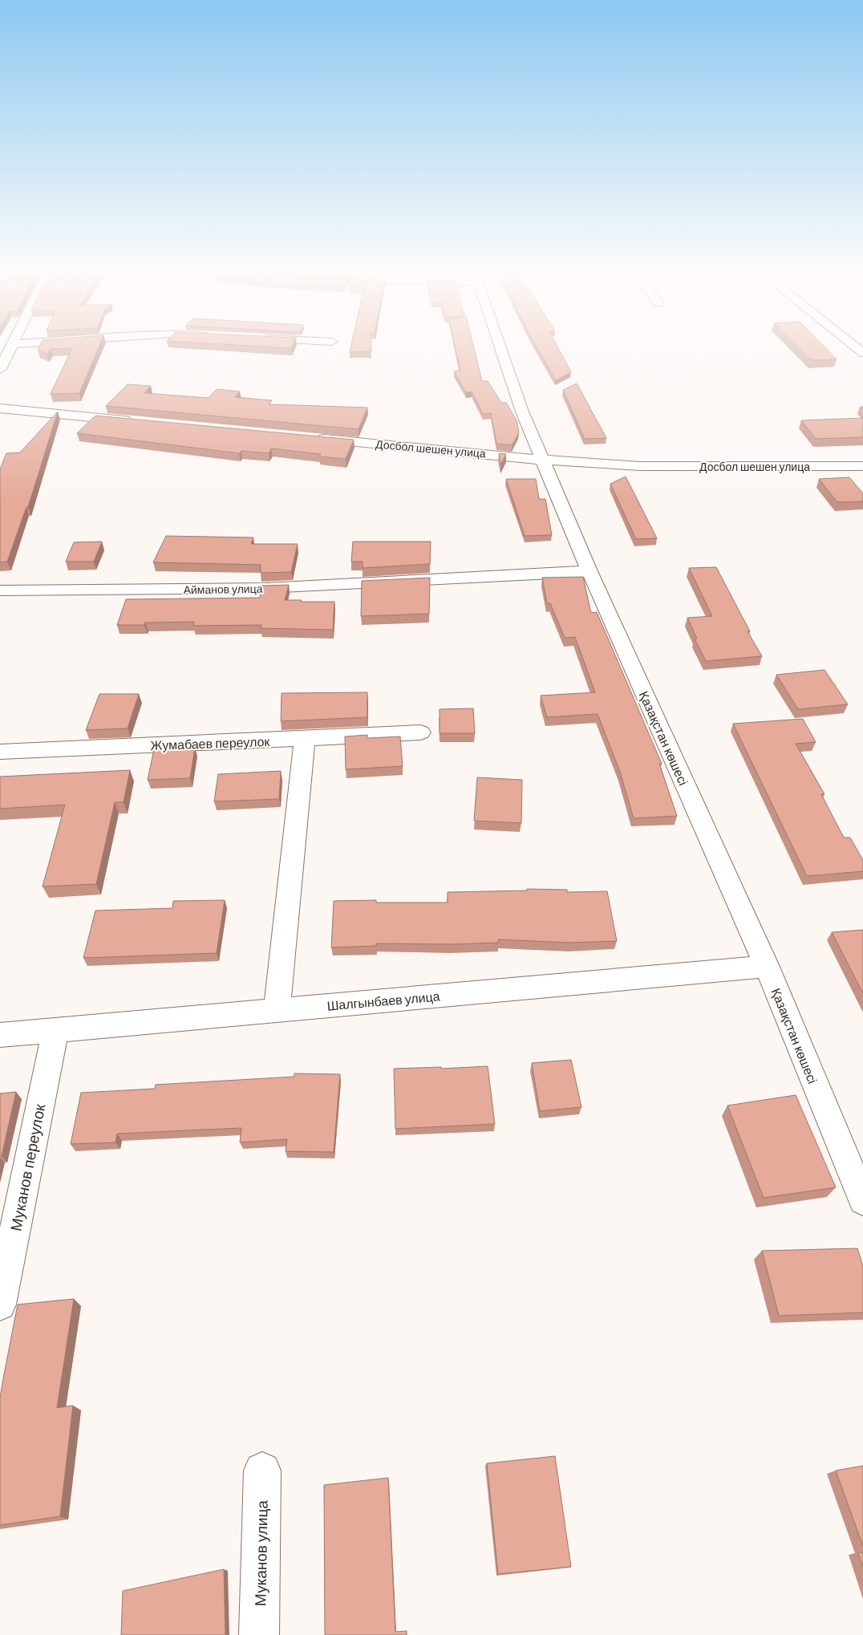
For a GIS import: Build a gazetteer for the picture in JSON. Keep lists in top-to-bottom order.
{
  "streets": {
    "street": [
      "Досбол шешен улица",
      "Айманов улица",
      "Қазақстан көшесі",
      "Жумабаев переулок",
      "Шалгынбаев улица",
      "Муканов переулок",
      "Муканов улица"
    ]
  },
  "crossings": [
    ["Досбол шешен улица", "Қазақстан көшесі"],
    ["Айманов улица", "Қазақстан көшесі"],
    ["Қазақстан көшесі", "Шалгынбаев улица"],
    ["Шалгынбаев улица", "Муканов переулок"]
  ]
}
